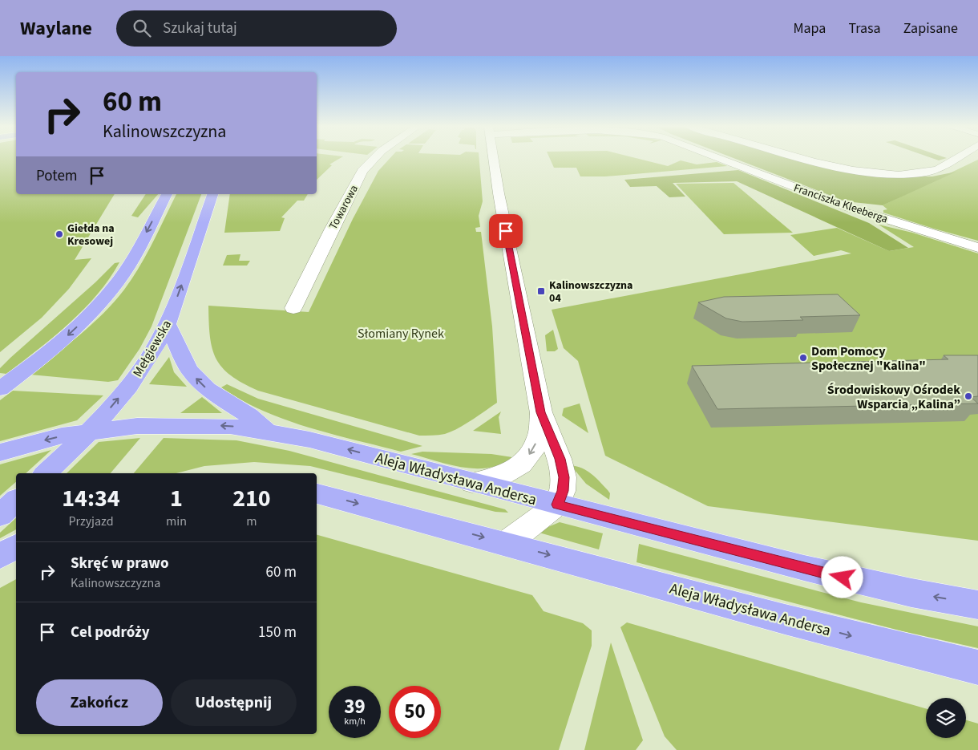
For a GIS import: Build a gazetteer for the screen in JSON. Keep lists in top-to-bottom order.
{
  "streets": {
    "main road": ["Mełgiewska", "Aleja Władysława Andersa"],
    "street": ["Franciszka Kleeberga", "Towarowa"]
  },
  "crossings": [
    ["Mełgiewska", "Aleja Władysława Andersa"]
  ],
  "parks": ["Słomiany Rynek"],
  "places": {
    "other": ["Giełda na Kresowej", "Dom Pomocy Społecznej \"Kalina\"", "Środowiskowy Ośrodek Wsparcia „Kalina”"],
    "transit": ["Kalinowszczyzna 04"]
  },
  "page": {
    "header": "Waylane",
    "search": "Szukaj tutaj",
    "nav": ["Mapa", "Trasa", "Zapisane"],
    "turn": ["60 m", "Kalinowszczyzna"],
    "then": "Potem",
    "eta": [
      "14:34",
      "Przyjazd",
      "1",
      "min",
      "210",
      "m"
    ],
    "list": [
      {
        "name": "Skręć w prawo",
        "note": "Kalinowszczyzna",
        "value": "60 m"
      },
      {
        "name": "Cel podróży",
        "value": "150 m"
      }
    ],
    "buttons": ["Zakończ", "Udostępnij"],
    "speed": "39 km/h",
    "limit": "50"
  }
}
